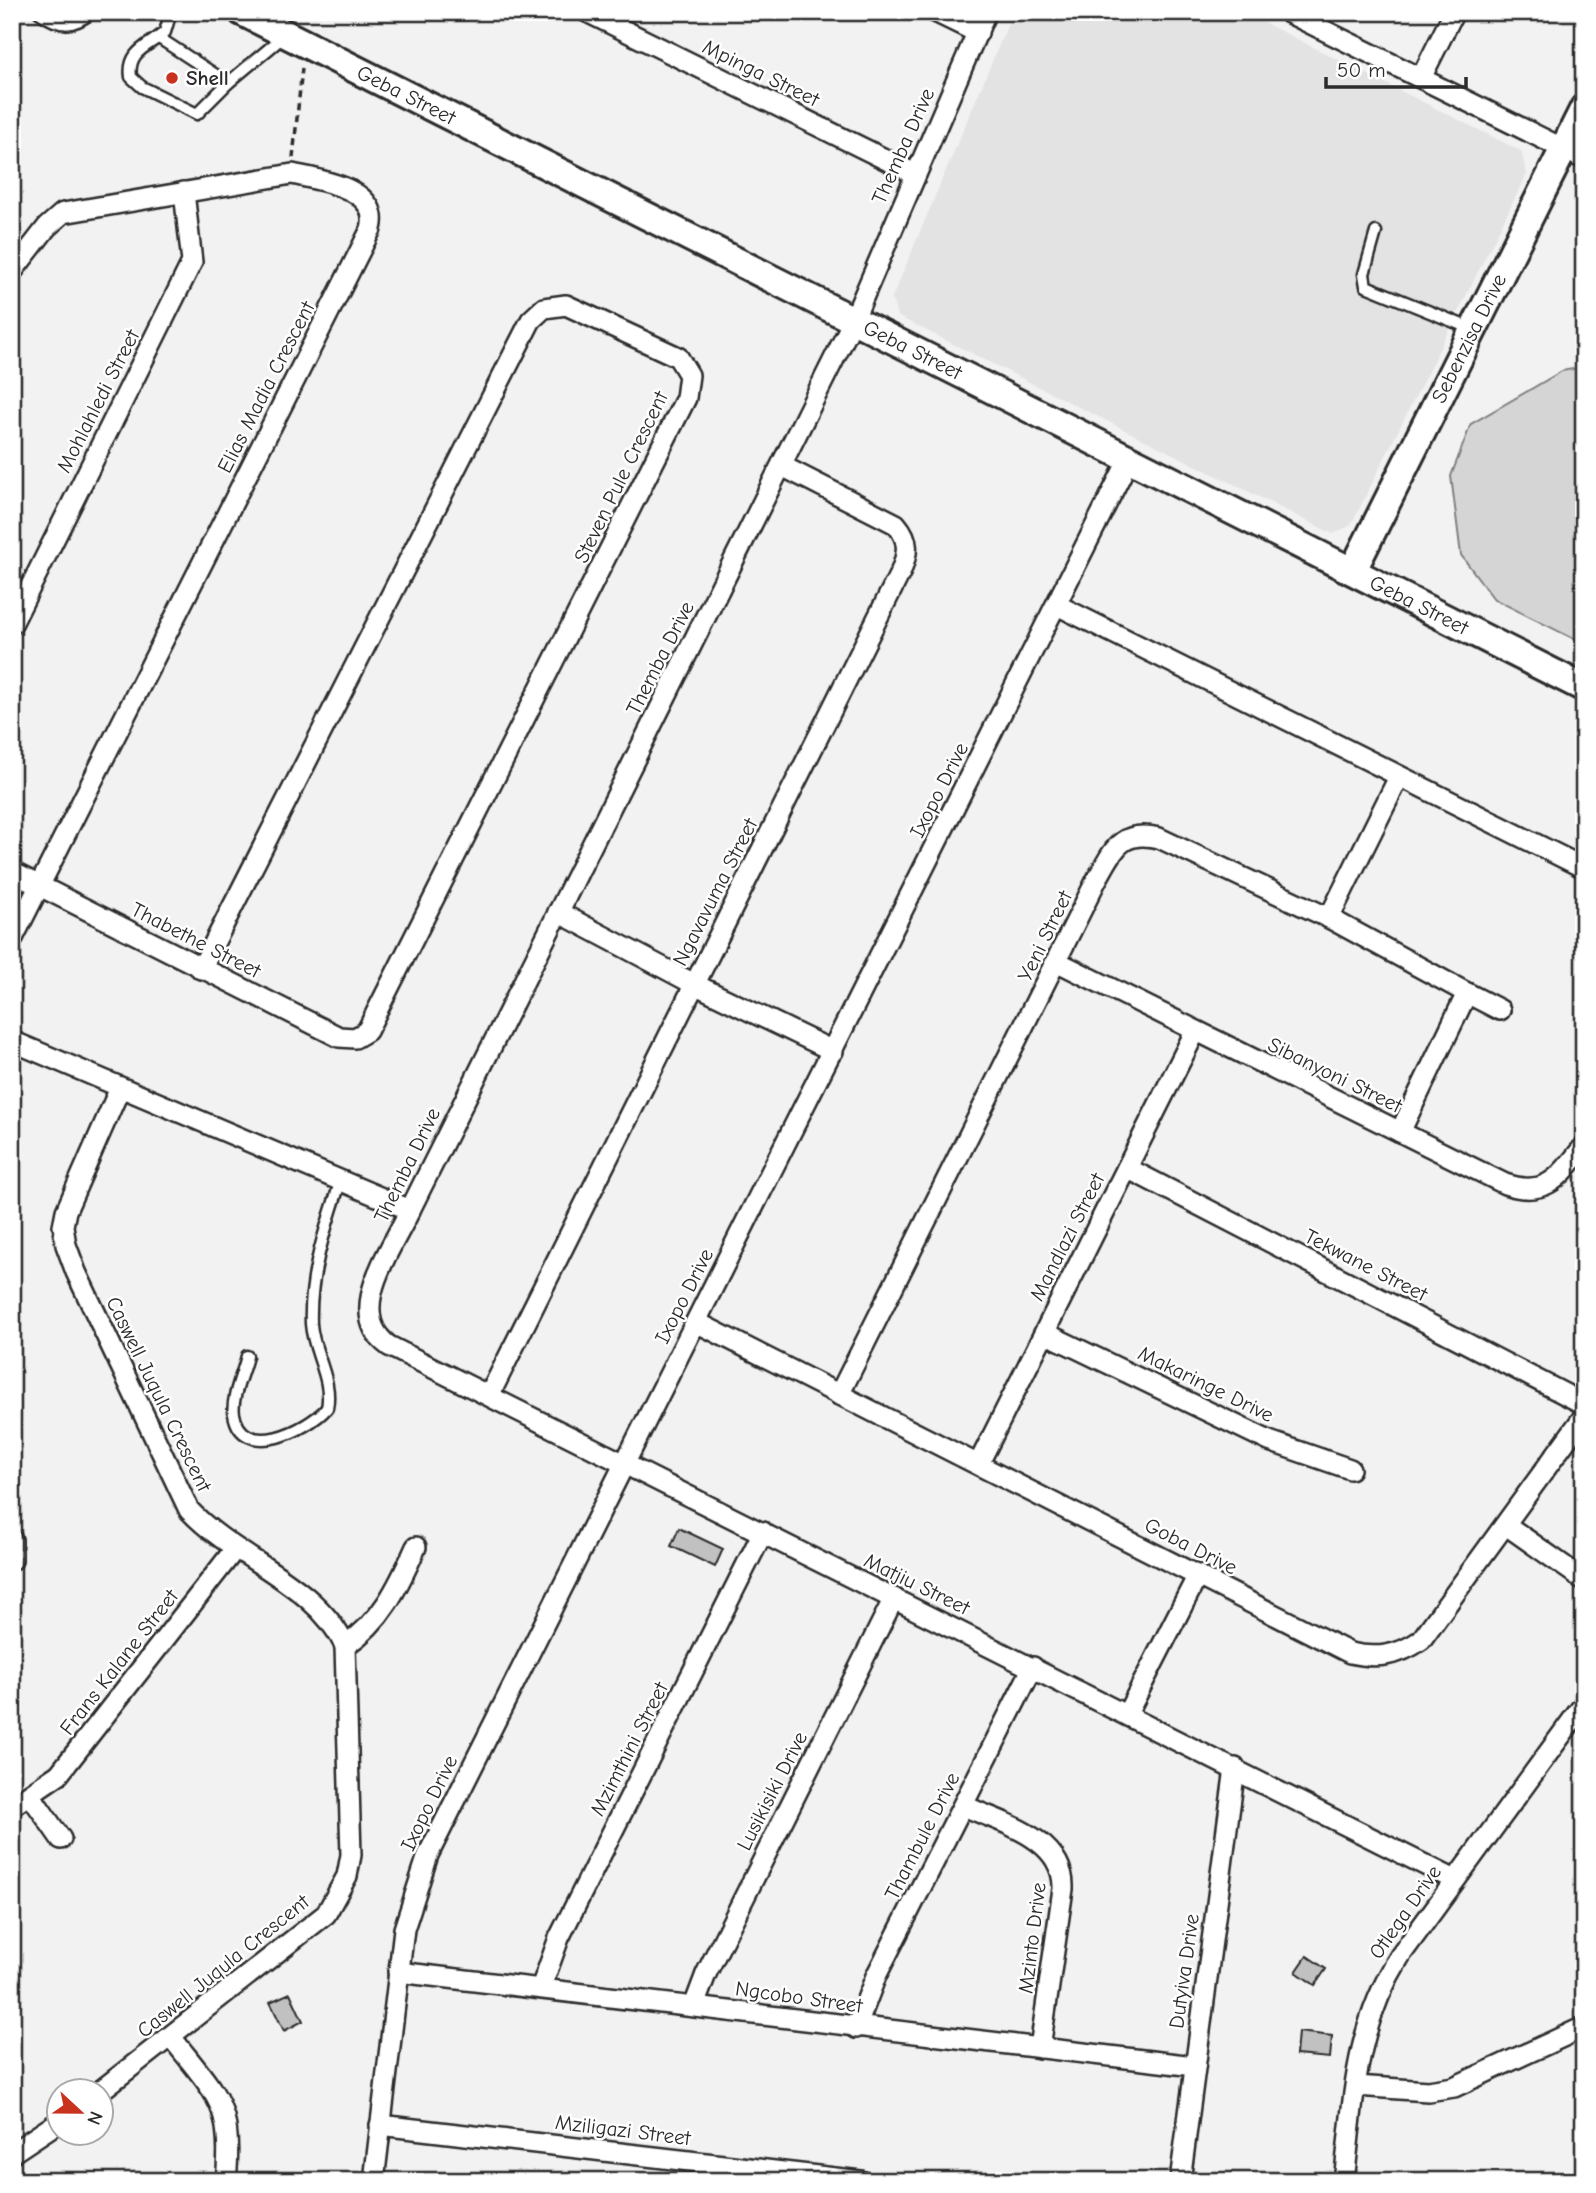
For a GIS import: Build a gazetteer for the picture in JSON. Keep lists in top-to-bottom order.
{
  "streets": {
    "street": [
      "Mpinga Street",
      "Geba Street",
      "Themba Drive",
      "Sebenzisa Drive",
      "Elias Madia Crescent",
      "Mohlahledi Street",
      "Steven Pule Crescent",
      "Ixopo Drive",
      "Ngavavuma Street",
      "Yeni Street",
      "Thabethe Street",
      "Sibanyoni Street",
      "Mandlazi Street",
      "Tekwane Street",
      "Makaringe Drive",
      "Caswell Juqula Crescent",
      "Goba Drive",
      "Matjiu Street",
      "Frans Kalane Street",
      "Mzimthini Street",
      "Lusikisiki Drive",
      "Thambule Drive",
      "Otlega Drive",
      "Mzinto Drive",
      "Dutyiva Drive",
      "Ngcobo Street",
      "Mziligazi Street"
    ]
  },
  "crossings": [
    ["Mpinga Street", "Themba Drive"],
    ["Geba Street", "Themba Drive"],
    ["Geba Street", "Sebenzisa Drive"],
    ["Geba Street", "Ixopo Drive"],
    ["Themba Drive", "Ngavavuma Street"],
    ["Themba Drive", "Matjiu Street"],
    ["Elias Madia Crescent", "Mohlahledi Street"],
    ["Elias Madia Crescent", "Thabethe Street"],
    ["Steven Pule Crescent", "Thabethe Street"],
    ["Ixopo Drive", "Goba Drive"],
    ["Ixopo Drive", "Matjiu Street"],
    ["Ixopo Drive", "Ngcobo Street"],
    ["Ixopo Drive", "Mziligazi Street"],
    ["Ngavavuma Street", "Matjiu Street"],
    ["Yeni Street", "Sibanyoni Street"],
    ["Yeni Street", "Goba Drive"],
    ["Sibanyoni Street", "Mandlazi Street"],
    ["Mandlazi Street", "Tekwane Street"],
    ["Mandlazi Street", "Makaringe Drive"],
    ["Mandlazi Street", "Goba Drive"],
    ["Caswell Juqula Crescent", "Frans Kalane Street"],
    ["Matjiu Street", "Mzimthini Street"],
    ["Matjiu Street", "Lusikisiki Drive"],
    ["Matjiu Street", "Thambule Drive"],
    ["Matjiu Street", "Otlega Drive"],
    ["Matjiu Street", "Dutyiva Drive"],
    ["Mzimthini Street", "Ngcobo Street"],
    ["Lusikisiki Drive", "Ngcobo Street"],
    ["Thambule Drive", "Mzinto Drive"],
    ["Thambule Drive", "Ngcobo Street"],
    ["Mzinto Drive", "Ngcobo Street"],
    ["Dutyiva Drive", "Ngcobo Street"]
  ],
  "places": ["Shell"],
  "scale_bar": "50 m",
  "north": "right"
}
